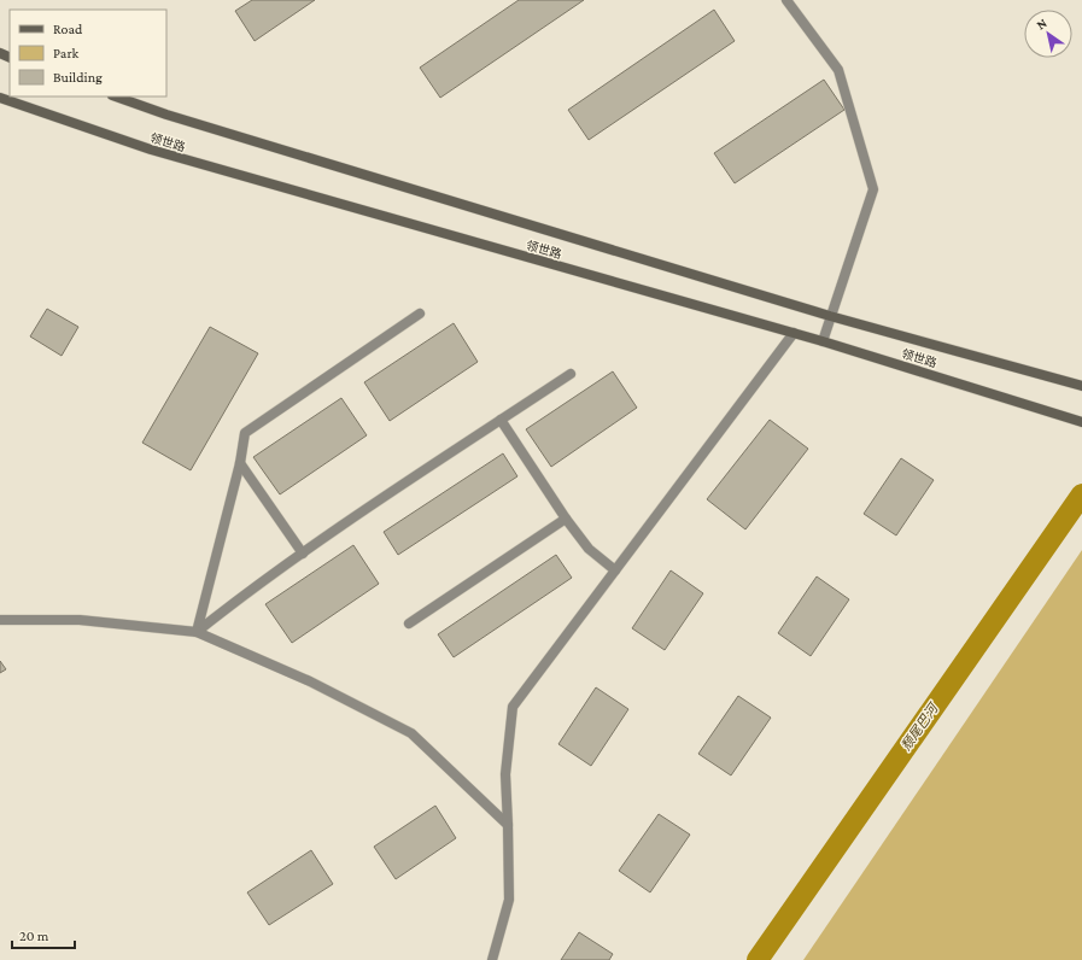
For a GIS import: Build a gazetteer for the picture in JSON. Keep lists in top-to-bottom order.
{
  "streets": {
    "street": ["领世路"]
  },
  "water": ["颓尾巴河"],
  "legend": ["Road", "Park", "Building"],
  "scale_bar": "20 m",
  "north": "top left"
}
